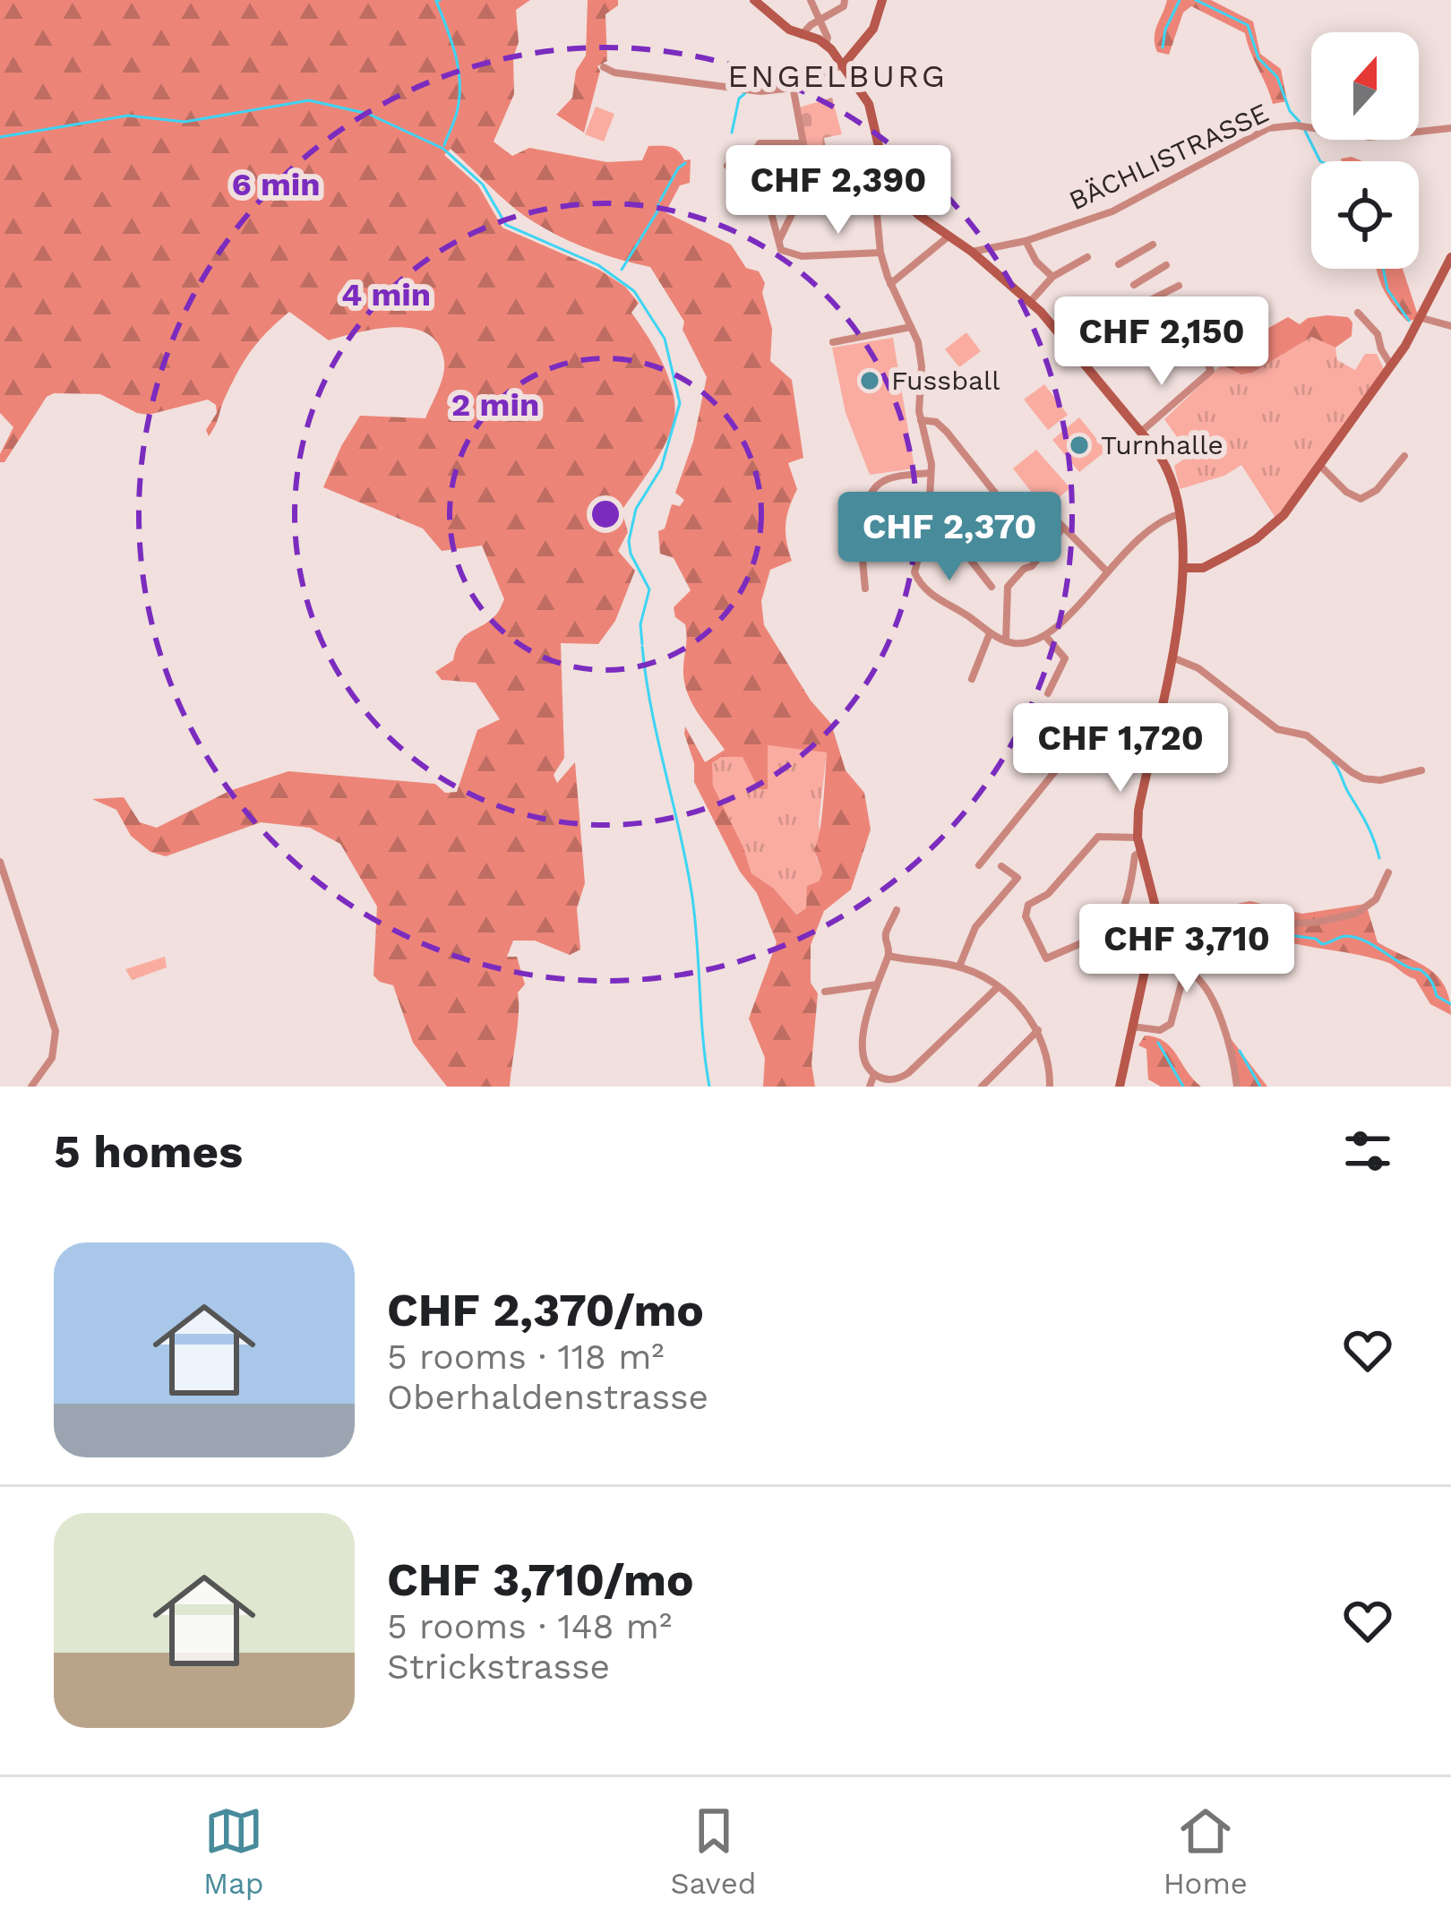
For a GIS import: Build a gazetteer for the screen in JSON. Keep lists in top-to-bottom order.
{
  "streets": {
    "street": ["BÄCHLISTRASSE"]
  },
  "districts": ["ENGELBURG"],
  "places": ["Fussball", "Turnhalle"],
  "north": "top",
  "page": {
    "price": [
      "CHF 2,390",
      "CHF 2,150",
      "CHF 2,370",
      "CHF 1,720",
      "CHF 3,710"
    ],
    "heading": "5 homes",
    "list": [
      {
        "name": "CHF 2,370/mo",
        "note": "5 rooms · 118 m² · Oberhaldenstrasse"
      },
      {
        "name": "CHF 3,710/mo",
        "note": "5 rooms · 148 m² · Strickstrasse"
      }
    ],
    "tabs": ["Map", "Saved", "Home"]
  },
  "rings": ["6 min", "4 min", "2 min"]
}
